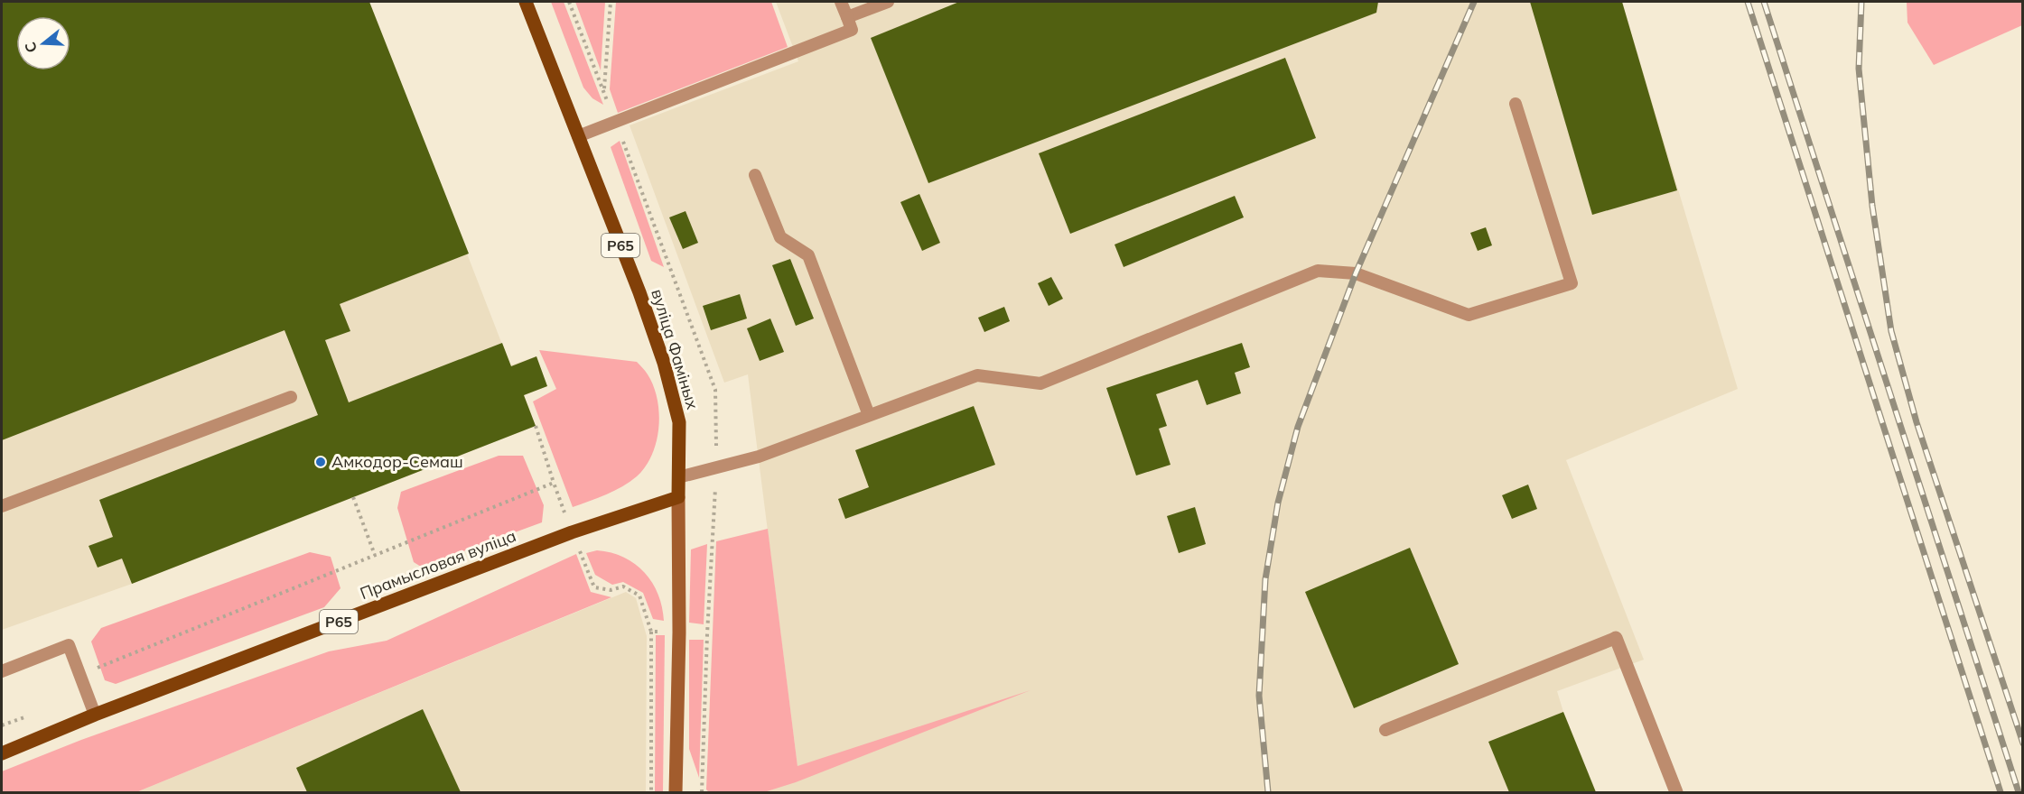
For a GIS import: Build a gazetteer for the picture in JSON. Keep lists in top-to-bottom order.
{
  "streets": {
    "main road": ["Р65", "вуліца Фаміных", "Прамысловая вуліца"]
  },
  "crossings": [
    ["вуліца Фаміных", "Прамысловая вуліца"]
  ],
  "places": ["Амкодор-Семаш"],
  "north": "left"
}
